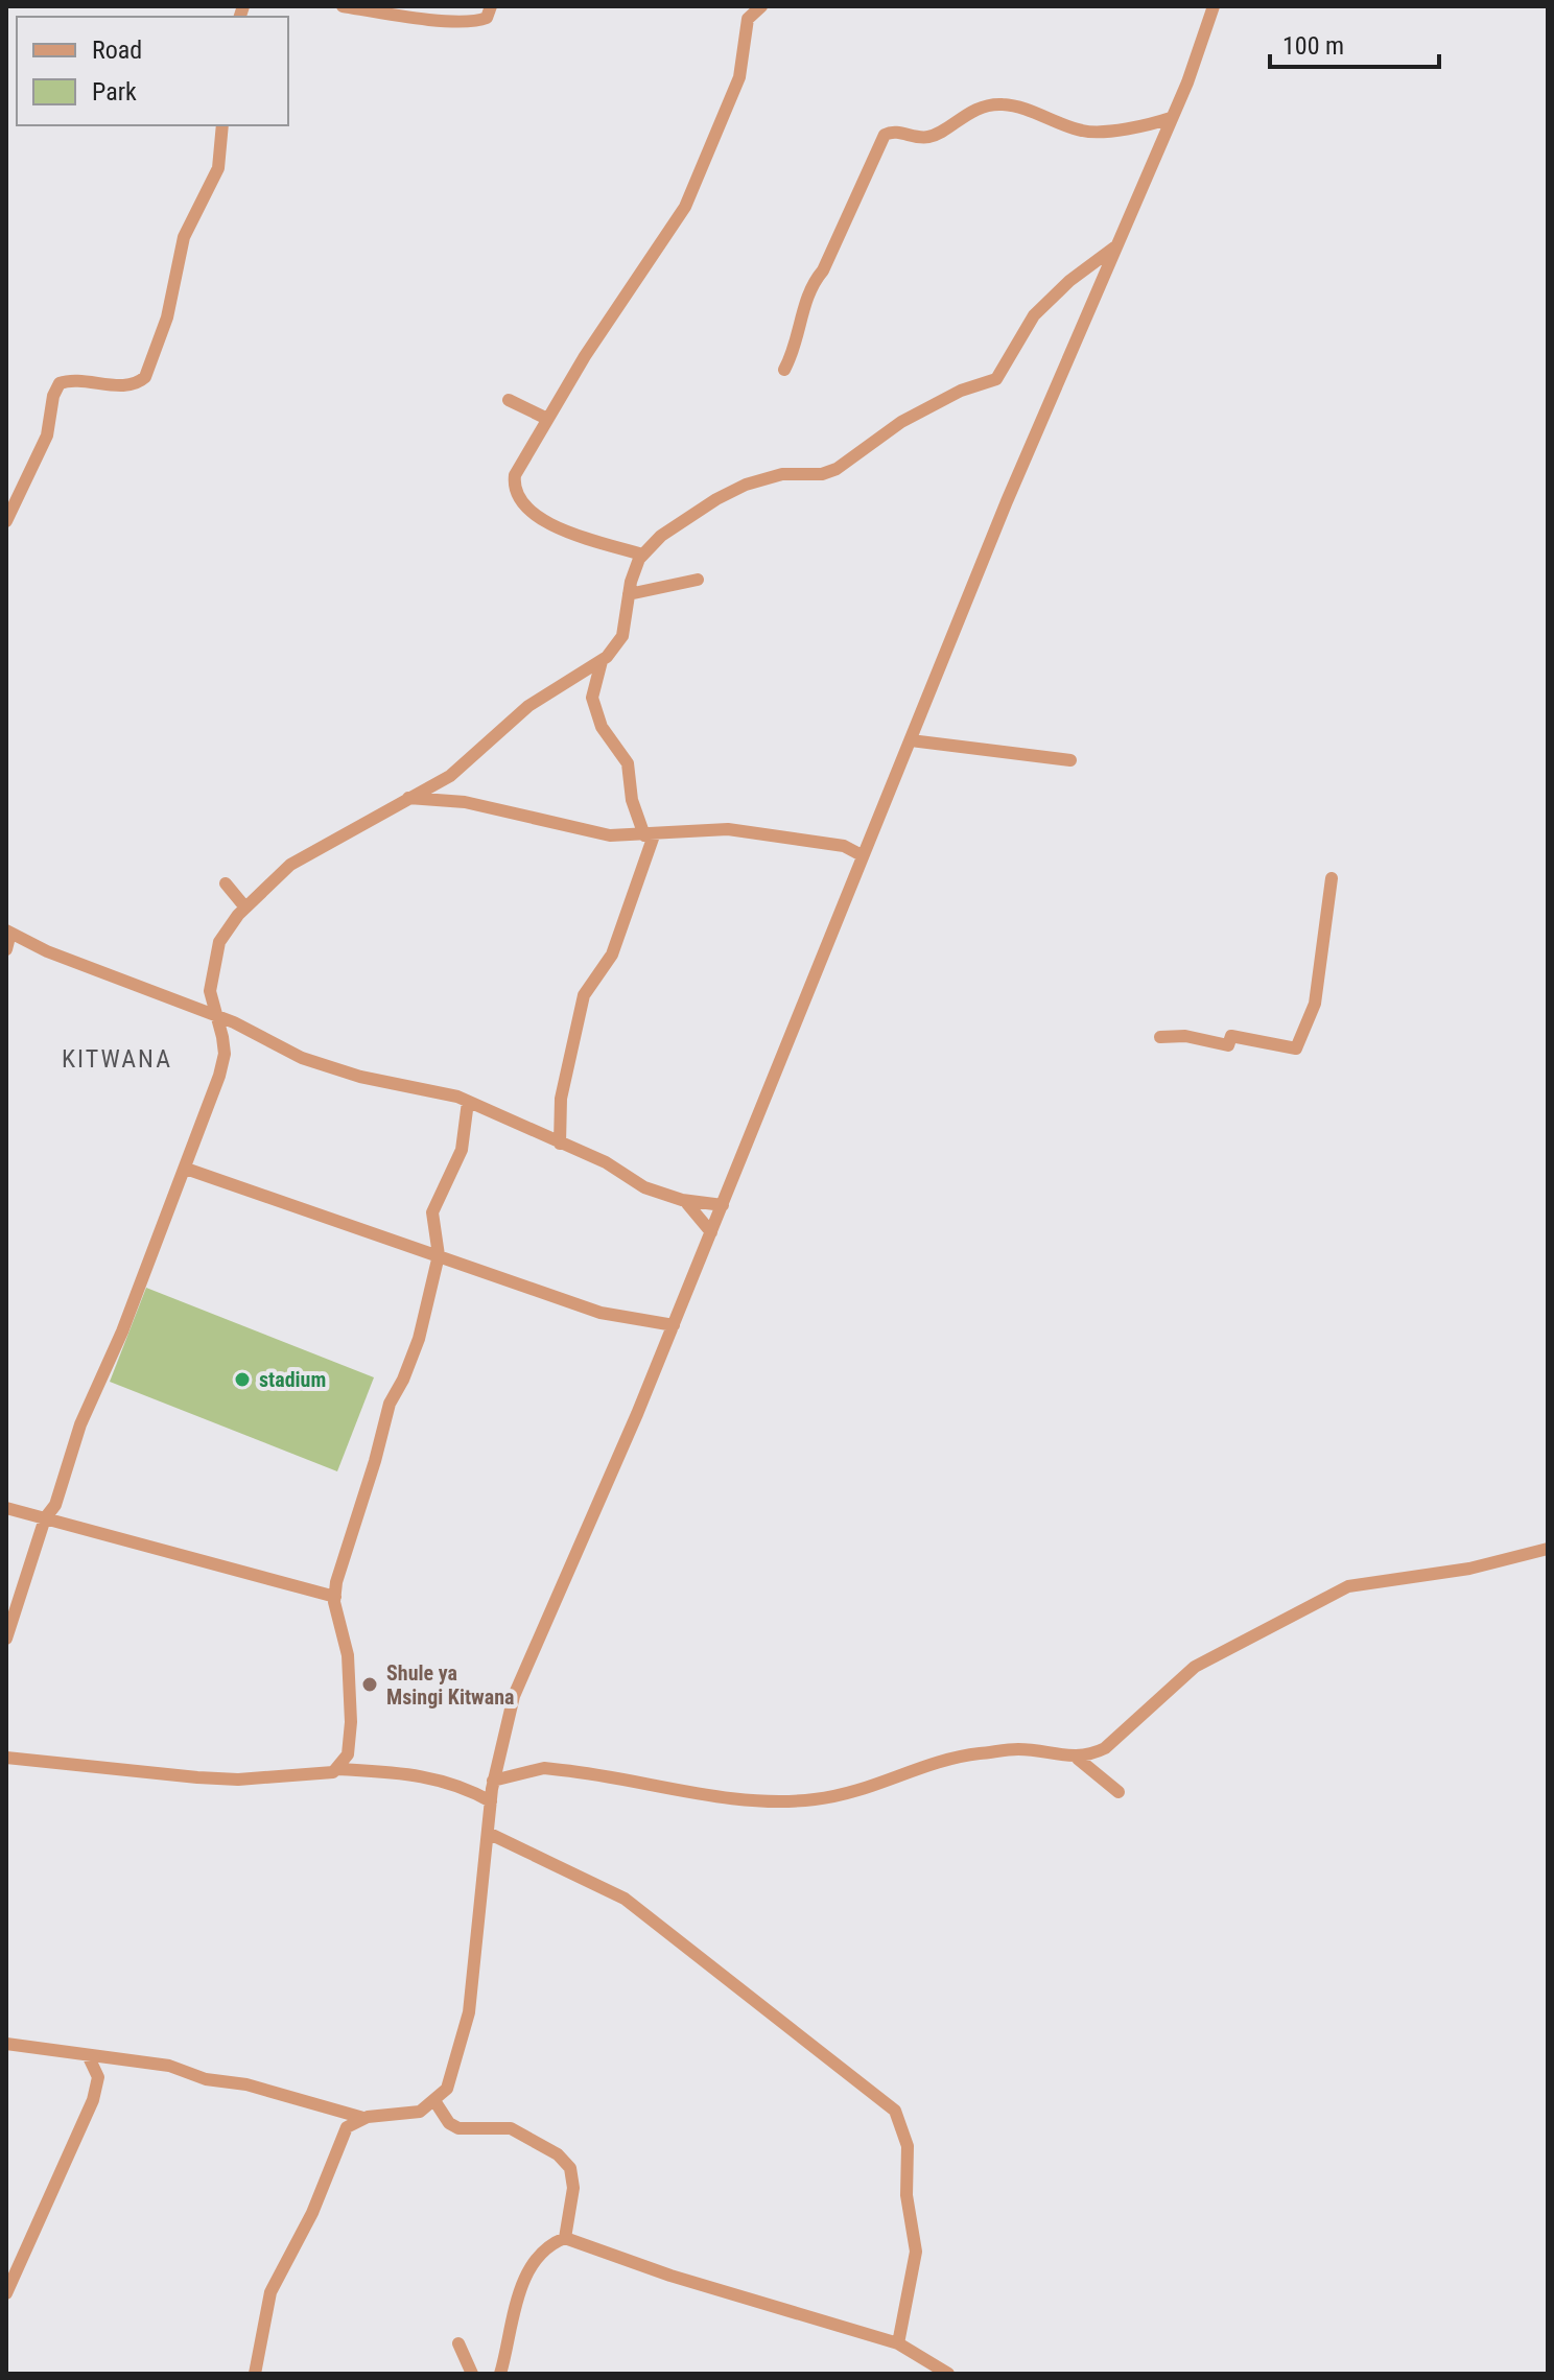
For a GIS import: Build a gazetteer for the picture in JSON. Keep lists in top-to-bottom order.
{
  "districts": ["KITWANA"],
  "places": ["stadium", "Shule ya Msingi Kitwana"],
  "legend": ["Road", "Park"],
  "scale_bar": "100 m"
}
